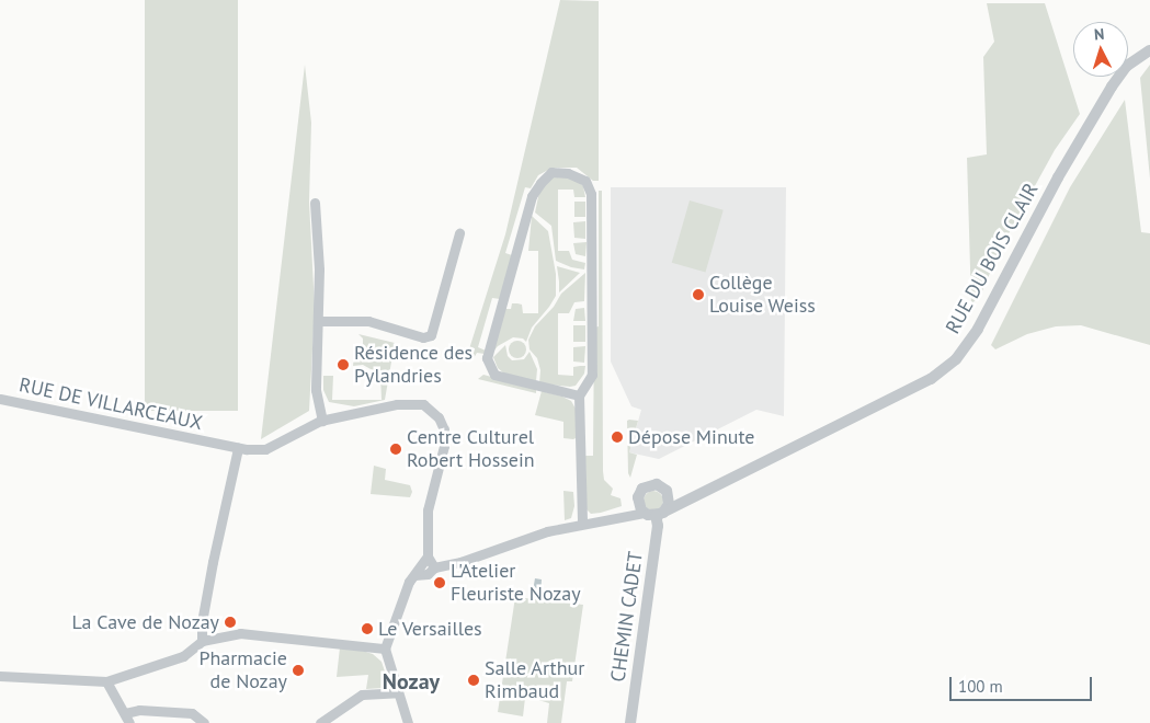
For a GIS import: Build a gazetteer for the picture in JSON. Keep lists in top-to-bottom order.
{
  "streets": {
    "street": ["RUE DU BOIS CLAIR", "RUE DE VILLARCEAUX", "CHEMIN CADET"]
  },
  "crossings": [
    ["RUE DU BOIS CLAIR", "CHEMIN CADET"]
  ],
  "districts": ["Nozay"],
  "places": [
    "Collège Louise Weiss",
    "Résidence des Pylandries",
    "Dépose Minute",
    "Centre Culturel Robert Hossein",
    "L'Atelier Fleuriste Nozay",
    "La Cave de Nozay",
    "Le Versailles",
    "Pharmacie de Nozay",
    "Salle Arthur Rimbaud"
  ],
  "scale_bar": "100 m",
  "north": "top"
}
